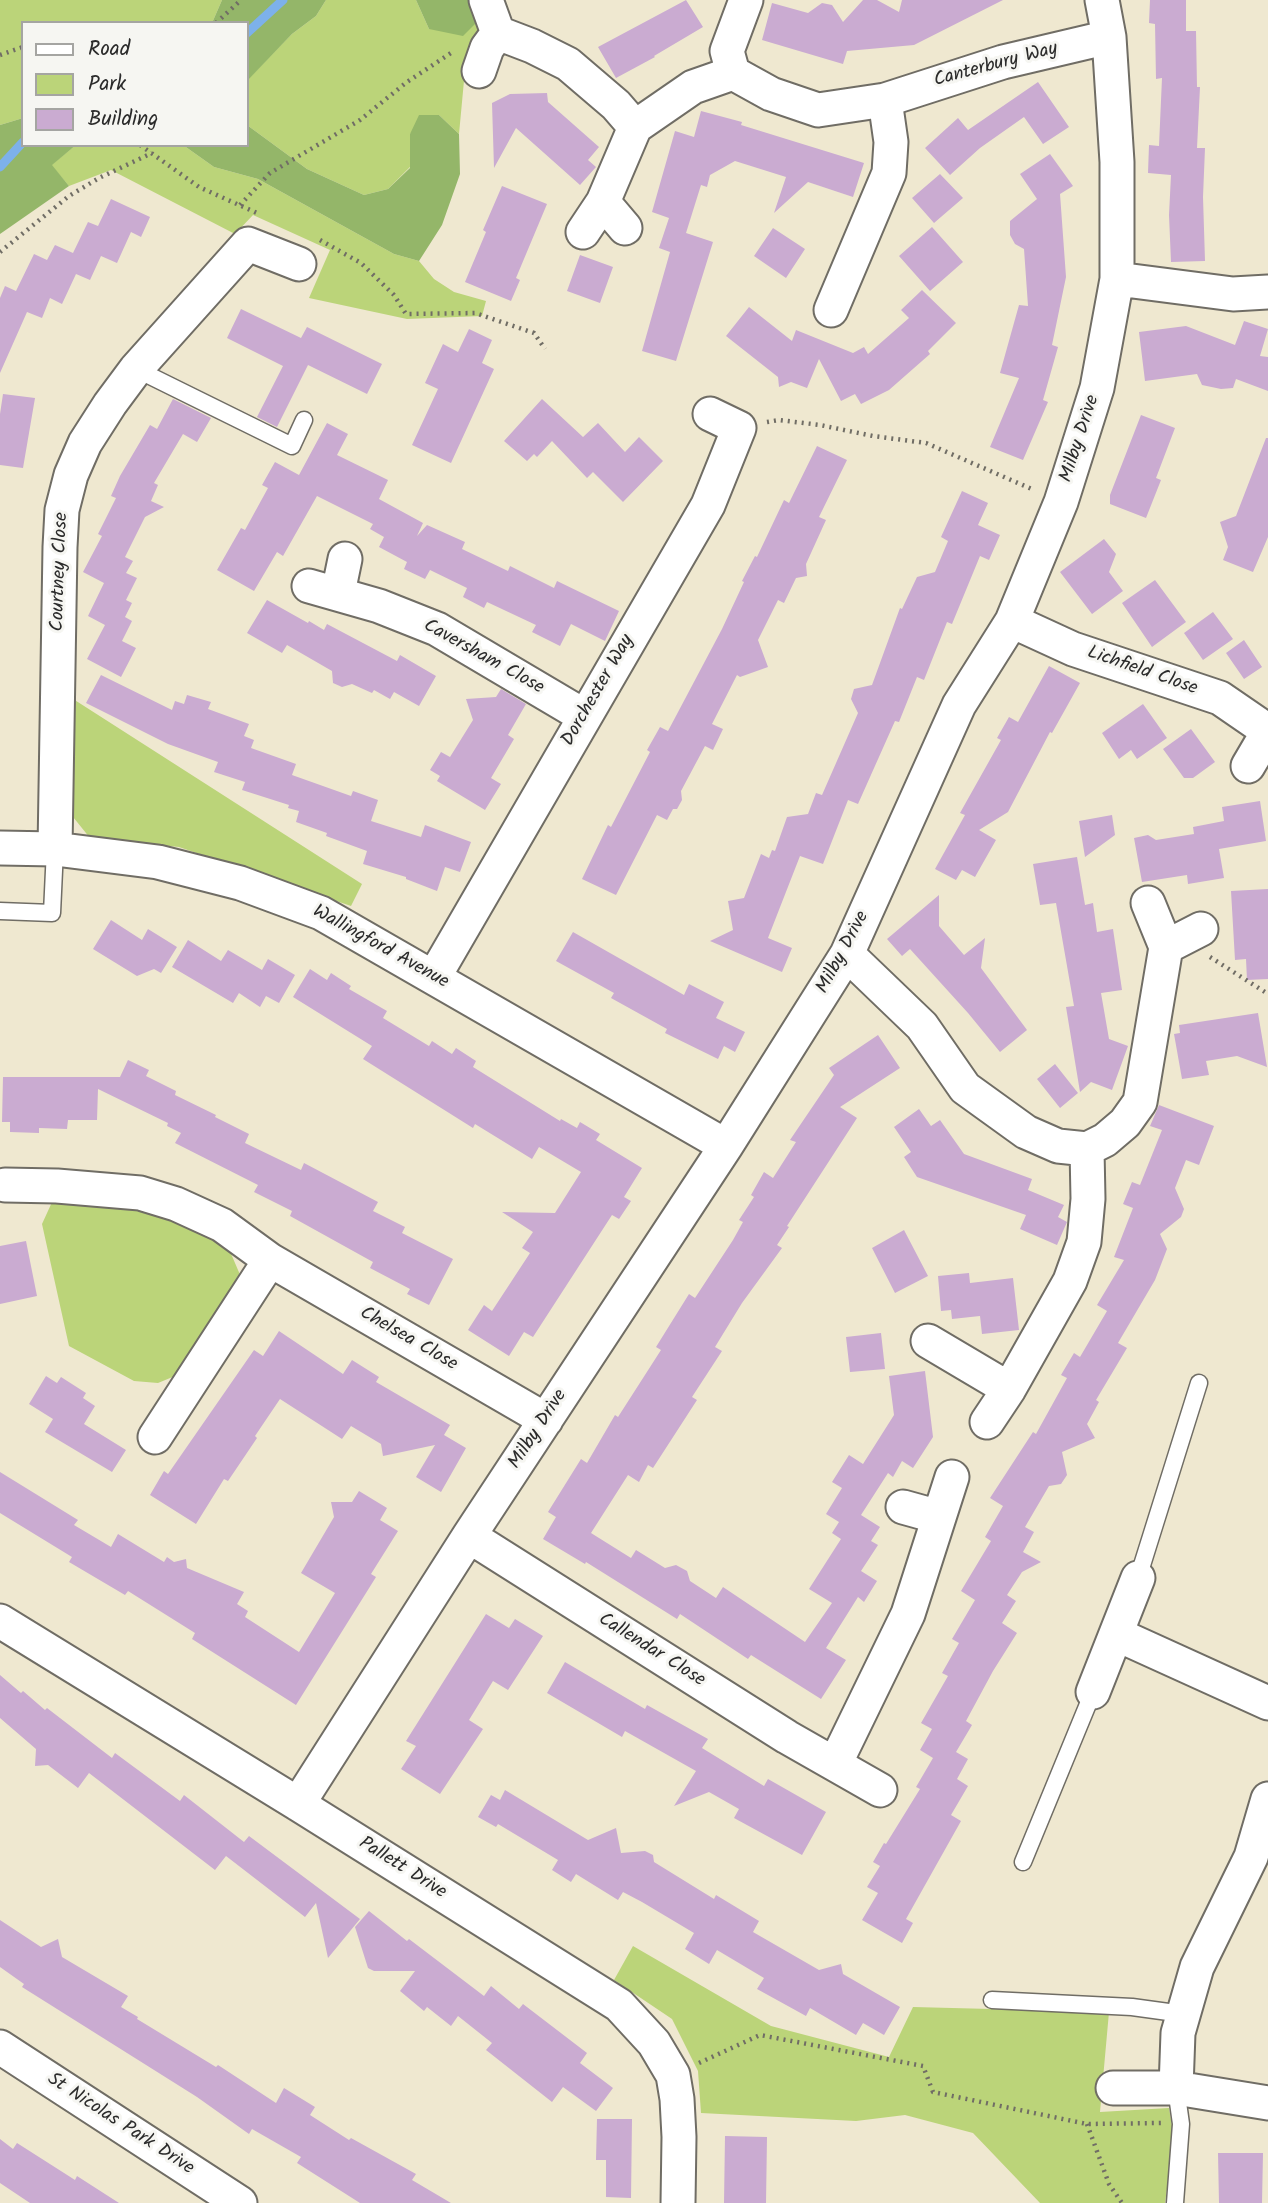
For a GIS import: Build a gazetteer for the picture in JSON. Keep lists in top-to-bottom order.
{
  "streets": {
    "street": [
      "Canterbury Way",
      "Milby Drive",
      "Courtney Close",
      "Caversham Close",
      "Lichfield Close",
      "Dorchester Way",
      "Wallingford Avenue",
      "Chelsea Close",
      "Callendar Close",
      "Pallett Drive",
      "St Nicolas Park Drive"
    ]
  },
  "crossings": [
    ["Canterbury Way", "Milby Drive"],
    ["Milby Drive", "Lichfield Close"],
    ["Milby Drive", "Wallingford Avenue"],
    ["Milby Drive", "Chelsea Close"],
    ["Milby Drive", "Callendar Close"],
    ["Milby Drive", "Pallett Drive"],
    ["Courtney Close", "Wallingford Avenue"],
    ["Caversham Close", "Dorchester Way"],
    ["Dorchester Way", "Wallingford Avenue"]
  ],
  "legend": ["Road", "Park", "Building"]
}
